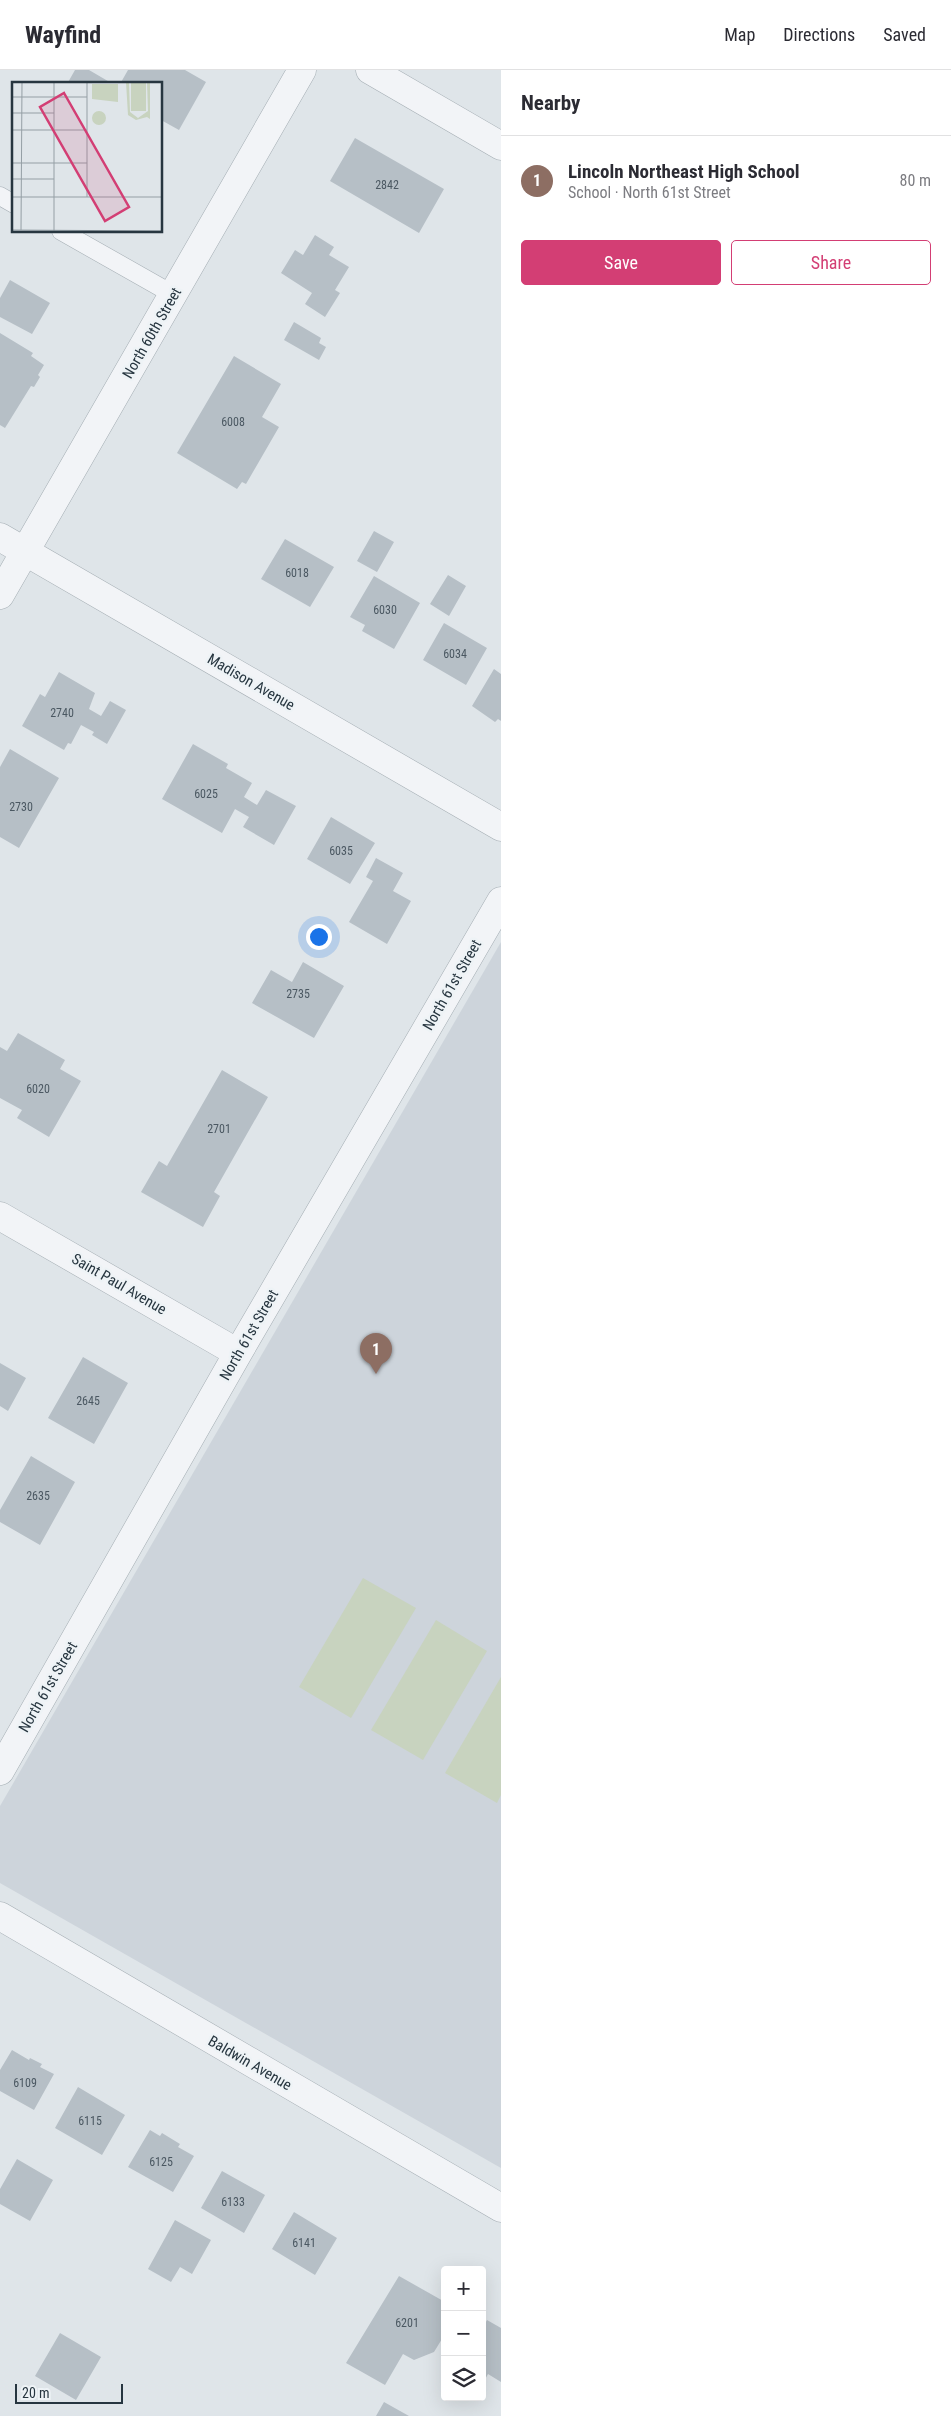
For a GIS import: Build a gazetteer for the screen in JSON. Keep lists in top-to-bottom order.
{
  "streets": {
    "street": [
      "North 60th Street",
      "Madison Avenue",
      "North 61st Street",
      "Saint Paul Avenue",
      "Baldwin Avenue"
    ]
  },
  "crossings": [
    ["North 60th Street", "Madison Avenue"],
    ["North 61st Street", "Saint Paul Avenue"]
  ],
  "house_numbers": [
    "2842",
    "6008",
    "6018",
    "6030",
    "6034",
    "2740",
    "6025",
    "2730",
    "6035",
    "2735",
    "6020",
    "2701",
    "2645",
    "2635",
    "6109",
    "6115",
    "6125",
    "6133",
    "6141",
    "6201"
  ],
  "scale_bar": "20 m",
  "page": {
    "header": "Wayfind",
    "nav": ["Map", "Directions", "Saved"],
    "heading": "Nearby",
    "list": [
      {
        "mark": "1",
        "name": "Lincoln Northeast High School",
        "note": "School · North 61st Street",
        "value": "80 m"
      }
    ],
    "buttons": ["Save", "Share"],
    "pins": "1",
    "map_buttons": ["+", "−"],
    "scale": "20 m"
  }
}
